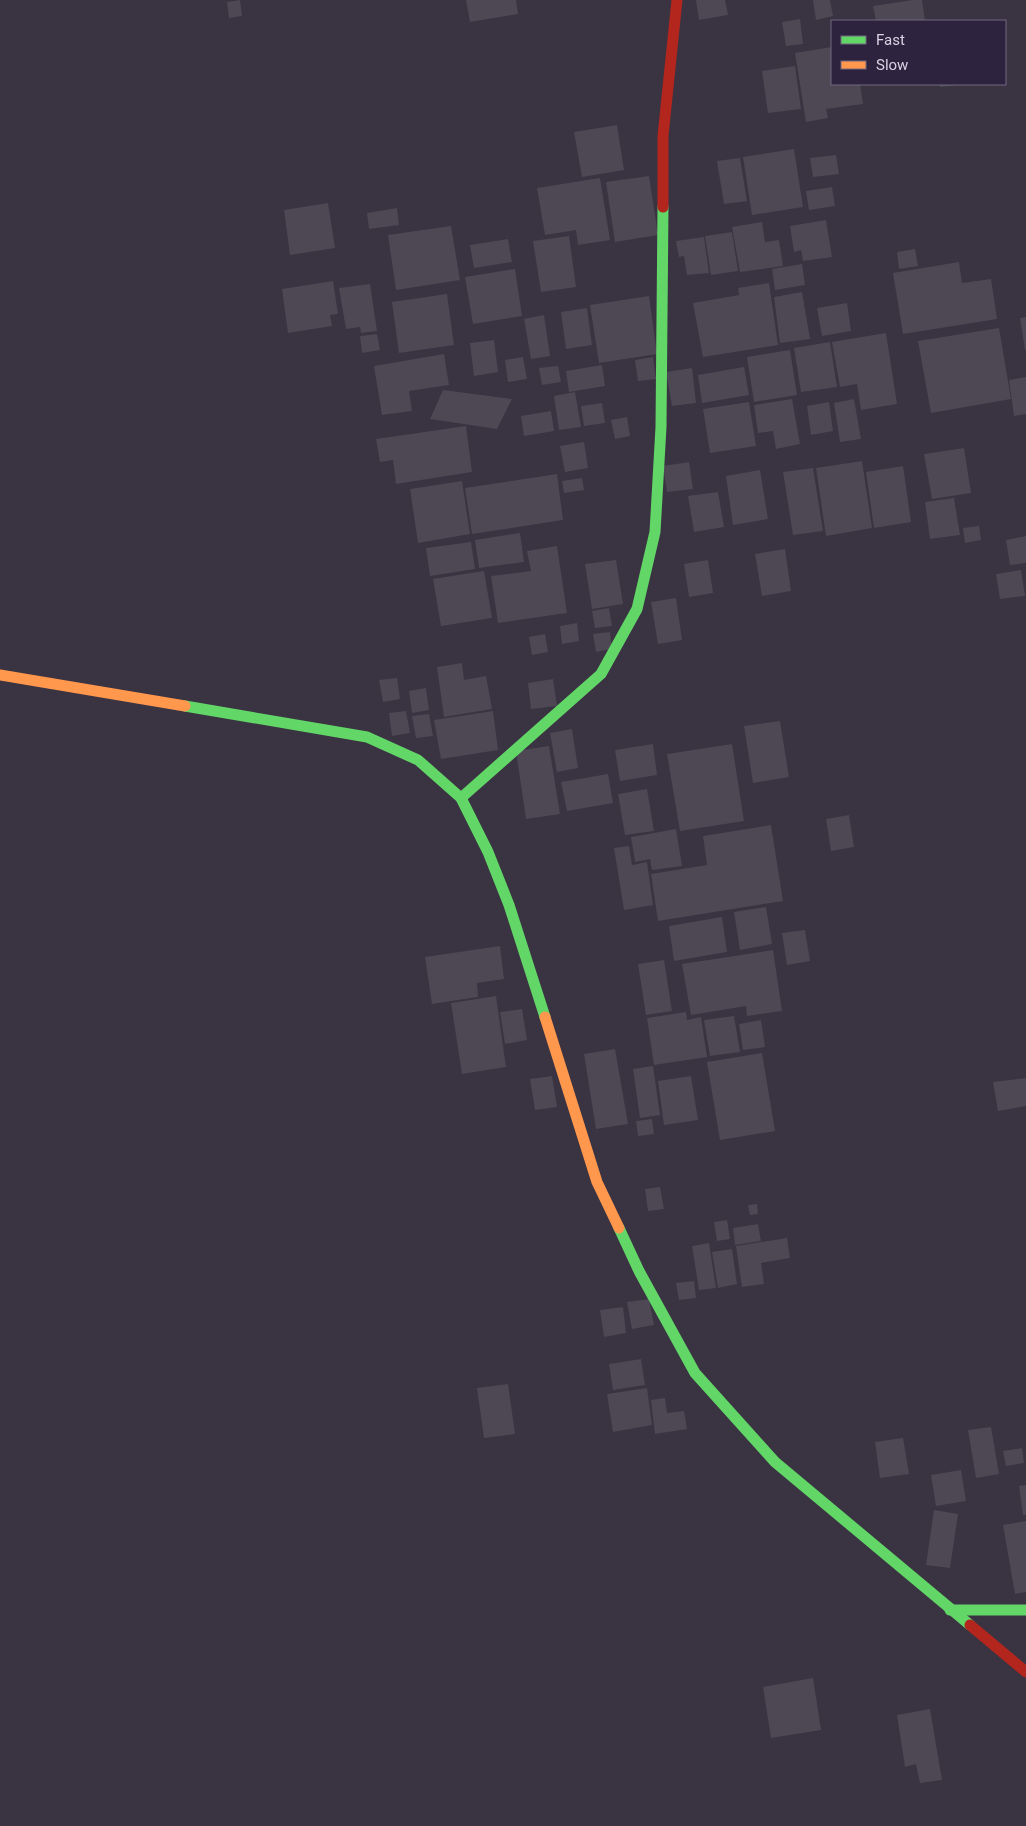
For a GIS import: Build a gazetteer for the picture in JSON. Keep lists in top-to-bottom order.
{
  "legend": ["Fast", "Slow"]
}
